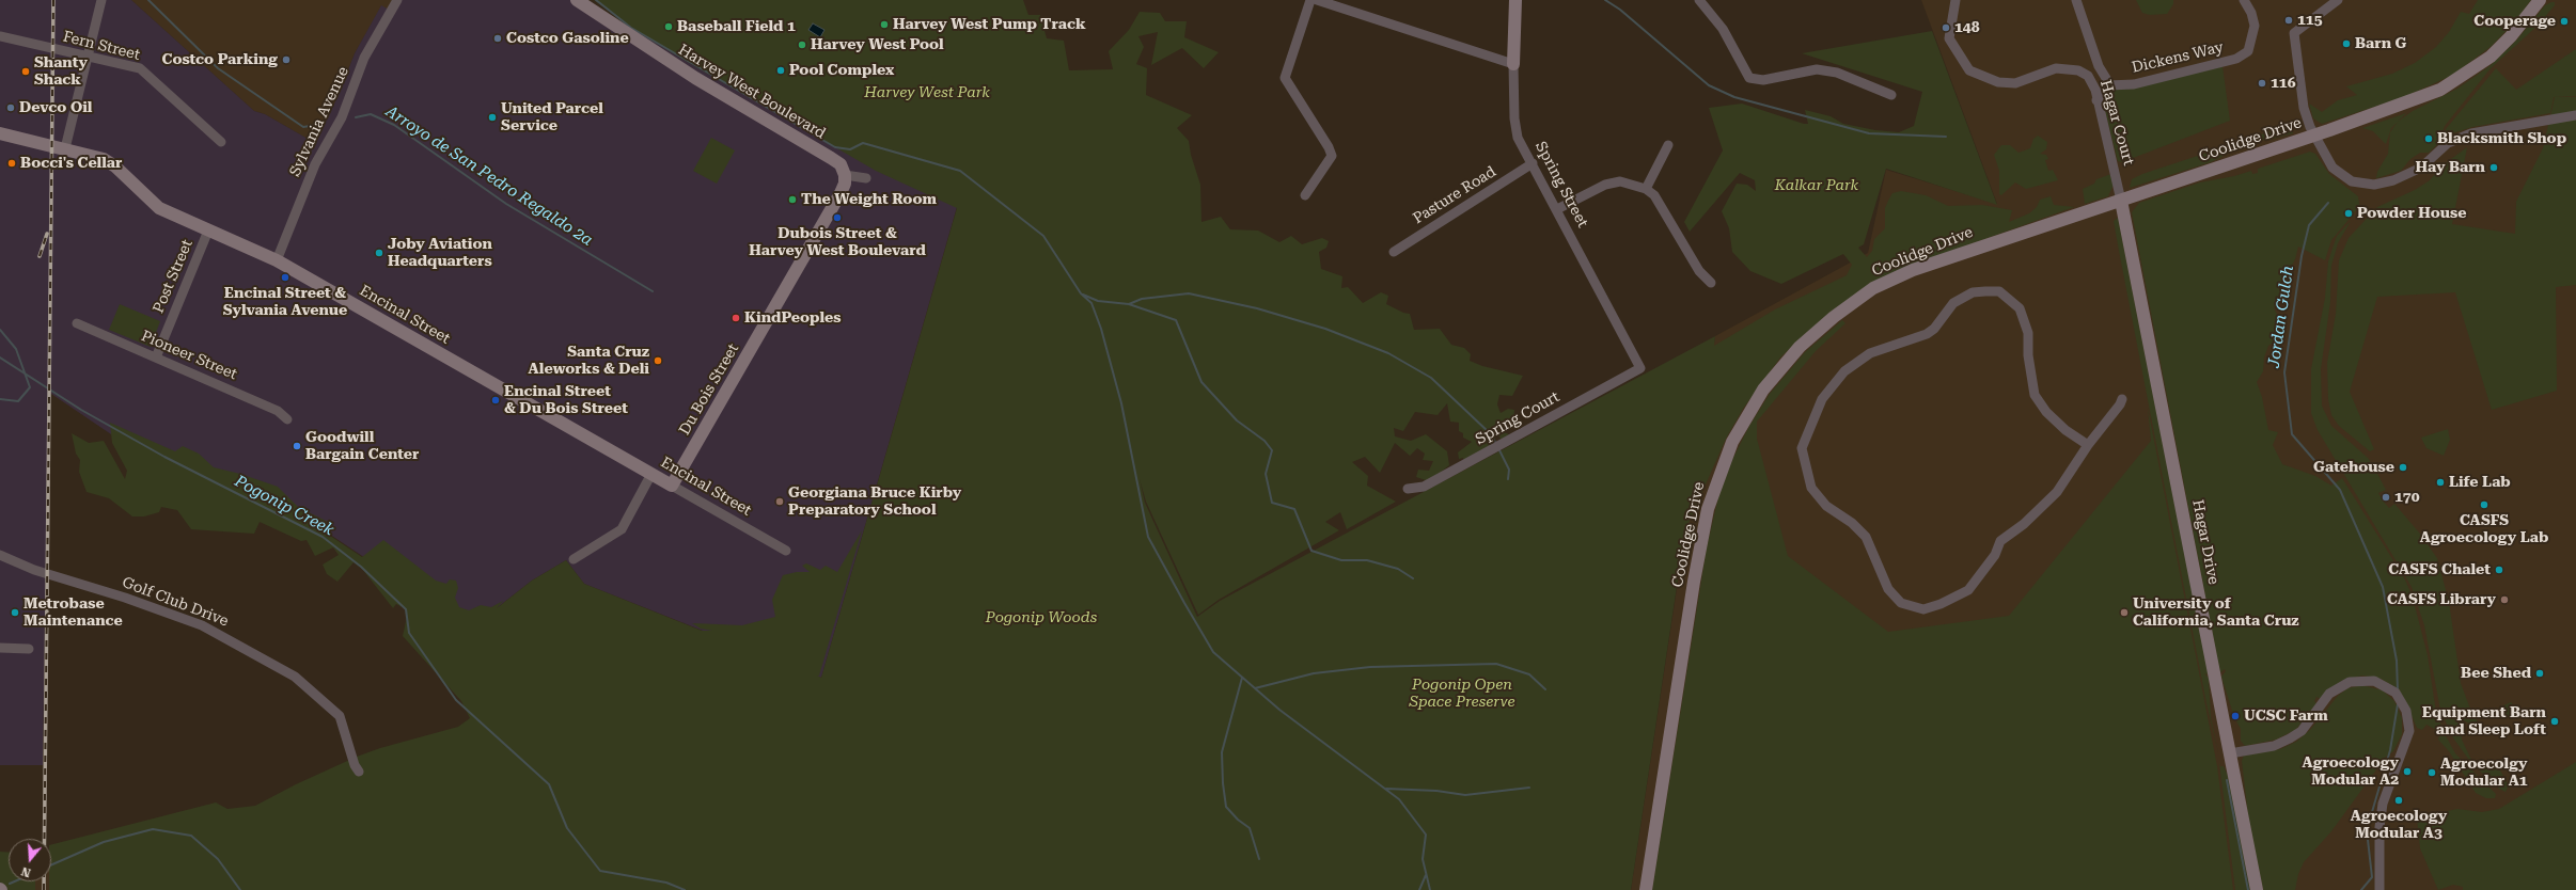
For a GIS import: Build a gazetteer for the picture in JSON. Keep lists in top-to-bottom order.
{
  "streets": {
    "street": [
      "Fern Street",
      "Dickens Way",
      "Harvey West Boulevard",
      "Sylvania Avenue",
      "Hagar Court",
      "Coolidge Drive",
      "Spring Street",
      "Pasture Road",
      "Post Street",
      "Encinal Street",
      "Pioneer Street",
      "Du Bois Street",
      "Spring Court",
      "Hagar Drive",
      "Golf Club Drive"
    ]
  },
  "crossings": [
    ["Harvey West Boulevard", "Du Bois Street"],
    ["Sylvania Avenue", "Encinal Street"],
    ["Hagar Court", "Coolidge Drive"],
    ["Hagar Court", "Hagar Drive"],
    ["Coolidge Drive", "Hagar Drive"],
    ["Spring Street", "Pasture Road"],
    ["Spring Street", "Spring Court"],
    ["Post Street", "Encinal Street"],
    ["Post Street", "Pioneer Street"],
    ["Encinal Street", "Du Bois Street"]
  ],
  "water": ["Arroyo de San Pedro Regaldo 2a", "Jordan Gulch", "Pogonip Creek"],
  "parks": [
    "Harvey West Park",
    "Kalkar Park",
    "Pogonip Woods",
    "Pogonip Open Space Preserve"
  ],
  "places": [
    "115",
    "Cooperage",
    "Harvey West Pump Track",
    "Baseball Field 1",
    "148",
    "Costco Gasoline",
    "Barn G",
    "Harvey West Pool",
    "Costco Parking",
    "Pool Complex",
    "Shanty Shack",
    "116",
    "Devco Oil",
    "United Parcel Service",
    "Blacksmith Shop",
    "Bocci's Cellar",
    "Hay Barn",
    "The Weight Room",
    "Powder House",
    "Dubois Street & Harvey West Boulevard",
    "Joby Aviation Headquarters",
    "Encinal Street & Sylvania Avenue",
    "KindPeoples",
    "Santa Cruz Aleworks & Deli",
    "Encinal Street & Du Bois Street",
    "Goodwill Bargain Center",
    "Gatehouse",
    "Life Lab",
    "170",
    "Georgiana Bruce Kirby Preparatory School",
    "CASFS Agroecology Lab",
    "CASFS Chalet",
    "CASFS Library",
    "Metrobase Maintenance",
    "University of California, Santa Cruz",
    "Bee Shed",
    "UCSC Farm",
    "Equipment Barn and Sleep Loft",
    "Agroecology Modular A2",
    "Agroecolgy Modular A1",
    "Agroecology Modular A3"
  ],
  "north": "bottom"
}
